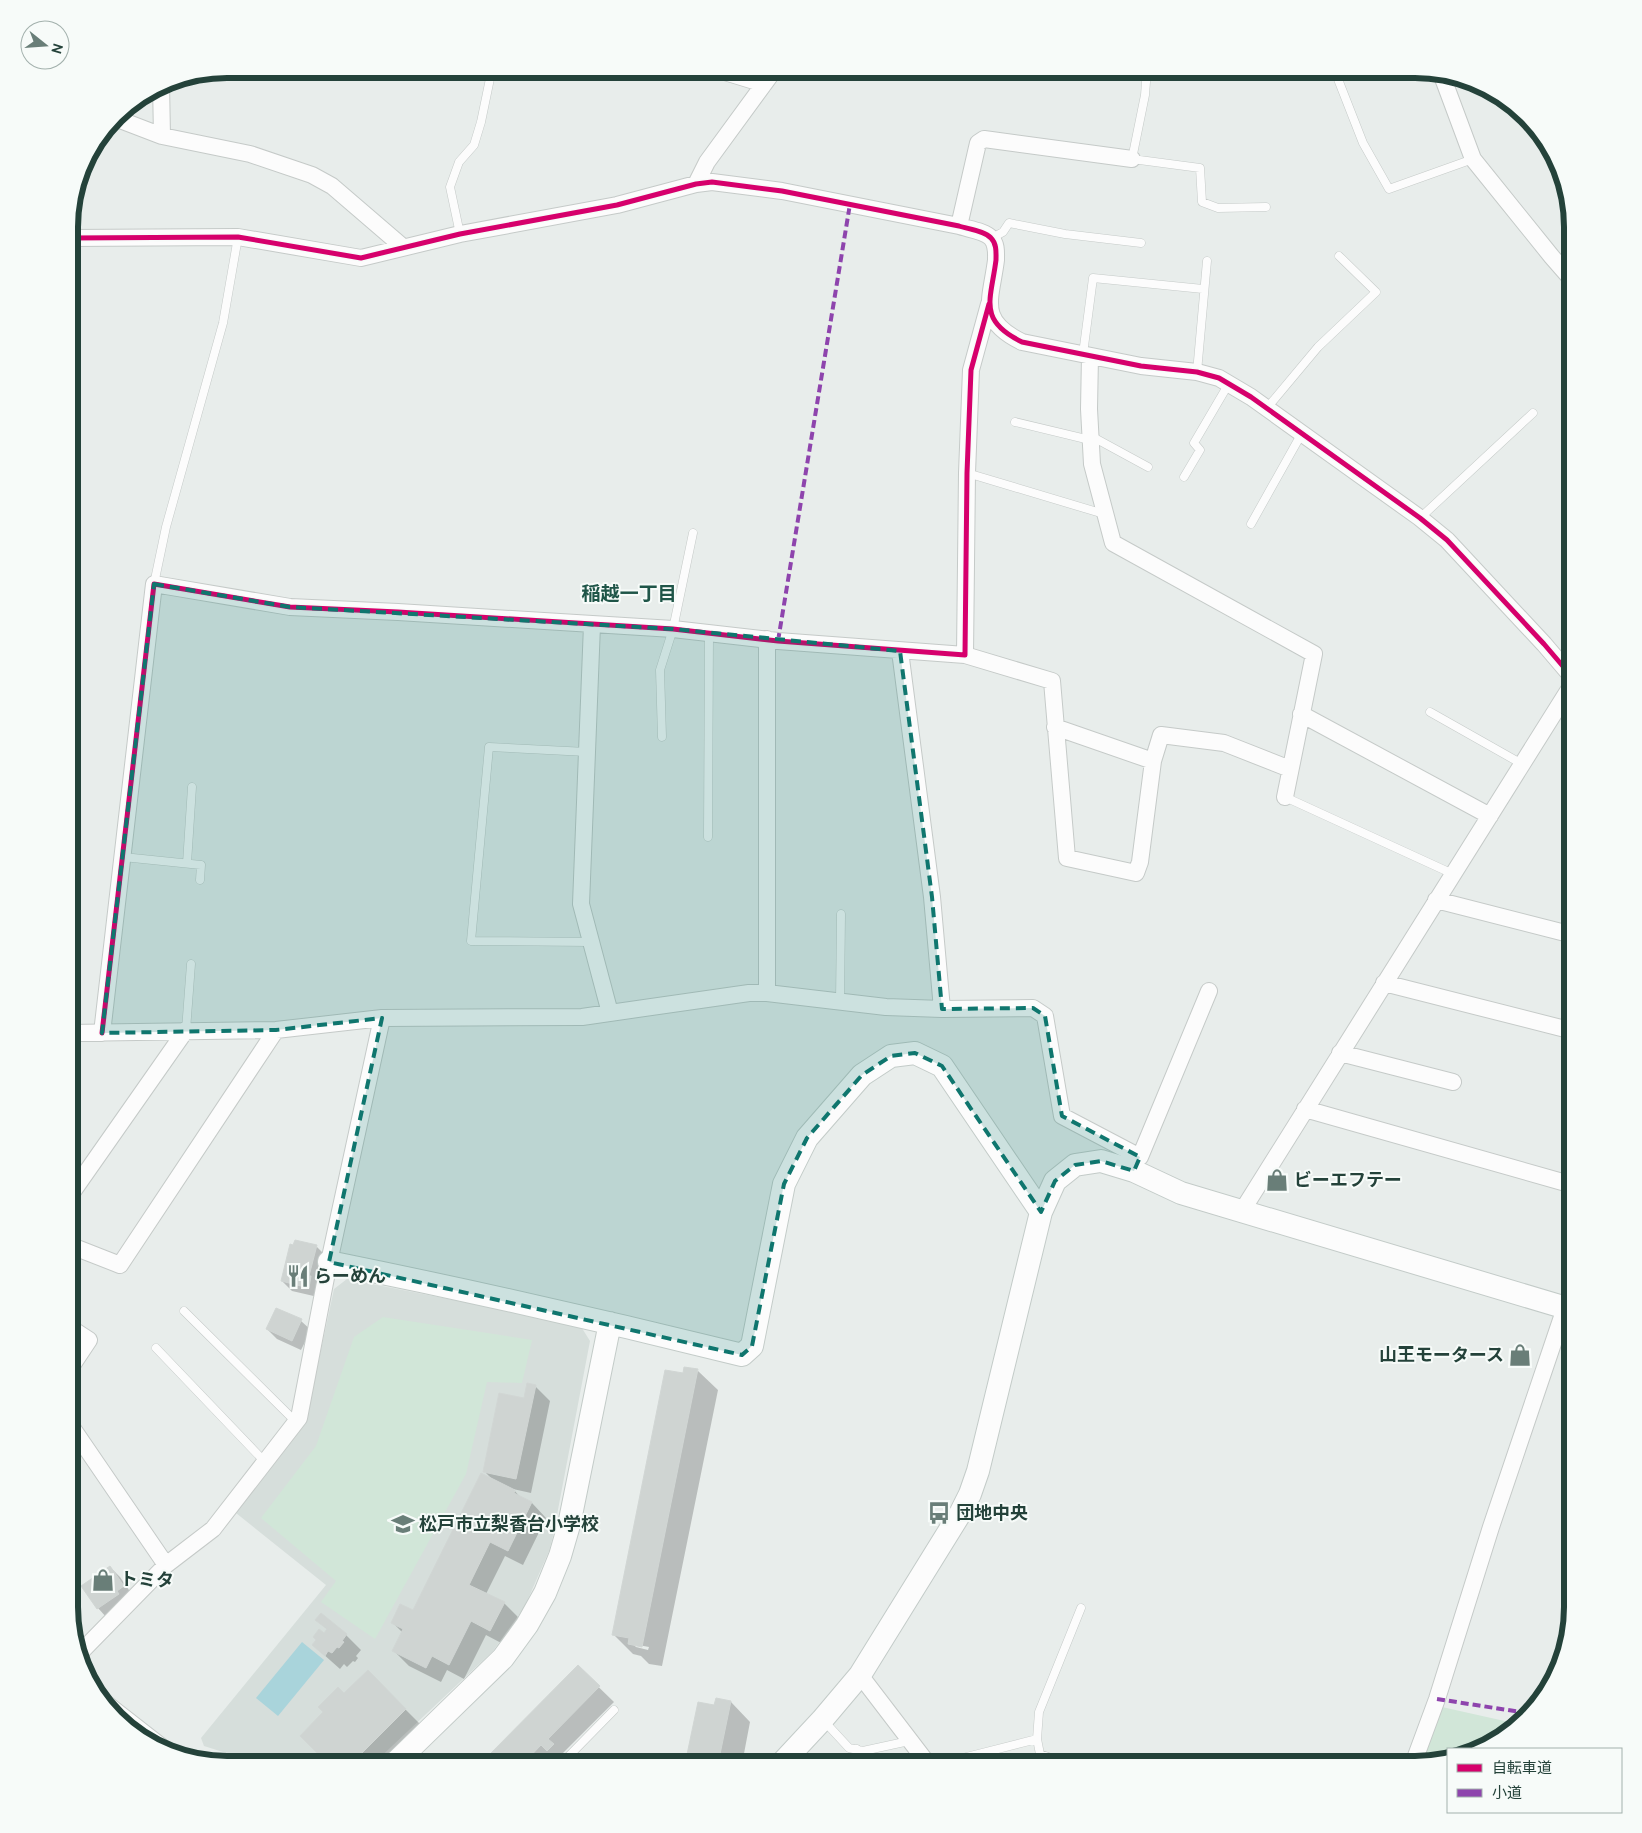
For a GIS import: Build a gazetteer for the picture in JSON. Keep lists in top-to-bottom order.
{
  "districts": ["稲越一丁目"],
  "places": {
    "shop": ["ビーエフテー", "山王モータース", "トミタ"],
    "restaurant": ["らーめん"],
    "bus stop": ["団地中央"],
    "school or university": ["松戸市立梨香台小学校"]
  },
  "legend": ["自転車道", "小道"],
  "north": "right"
}
